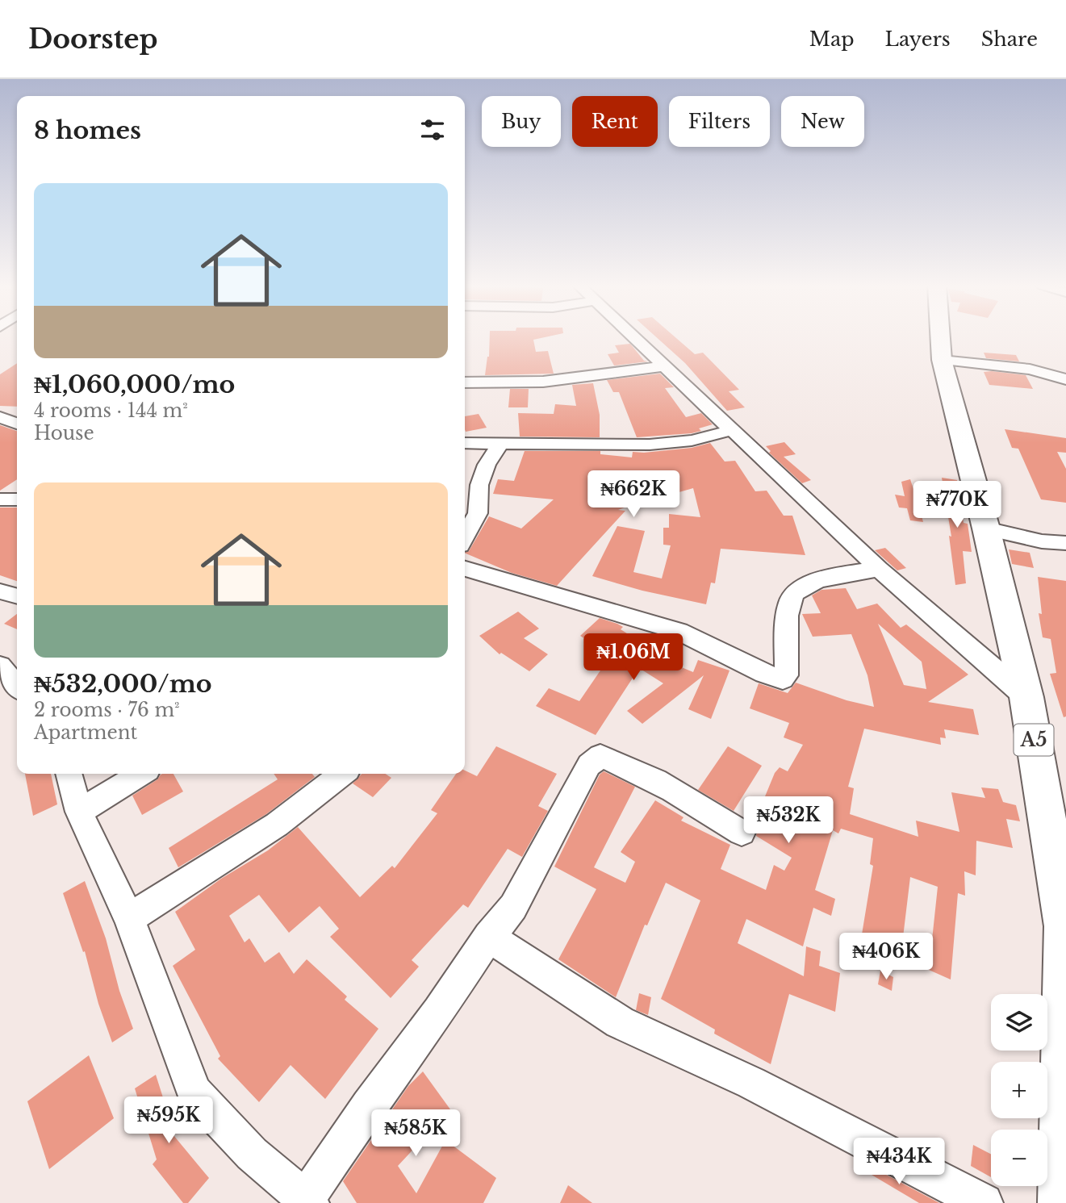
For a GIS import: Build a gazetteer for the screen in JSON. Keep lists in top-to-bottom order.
{
  "streets": {
    "highway": ["A5"]
  },
  "page": {
    "header": "Doorstep",
    "nav": ["Map", "Layers", "Share"],
    "chip": [
      "Buy",
      "Rent",
      "Filters",
      "New"
    ],
    "heading": "8 homes",
    "list": [
      {
        "name": "₦1,060,000/mo",
        "note": "4 rooms · 144 m² · House"
      },
      {
        "name": "₦532,000/mo",
        "note": "2 rooms · 76 m² · Apartment"
      }
    ],
    "price": [
      "₦662K",
      "₦770K",
      "₦1.06M",
      "₦532K",
      "₦406K",
      "₦595K",
      "₦585K",
      "₦434K"
    ],
    "map_buttons": ["+", "−"]
  }
}
